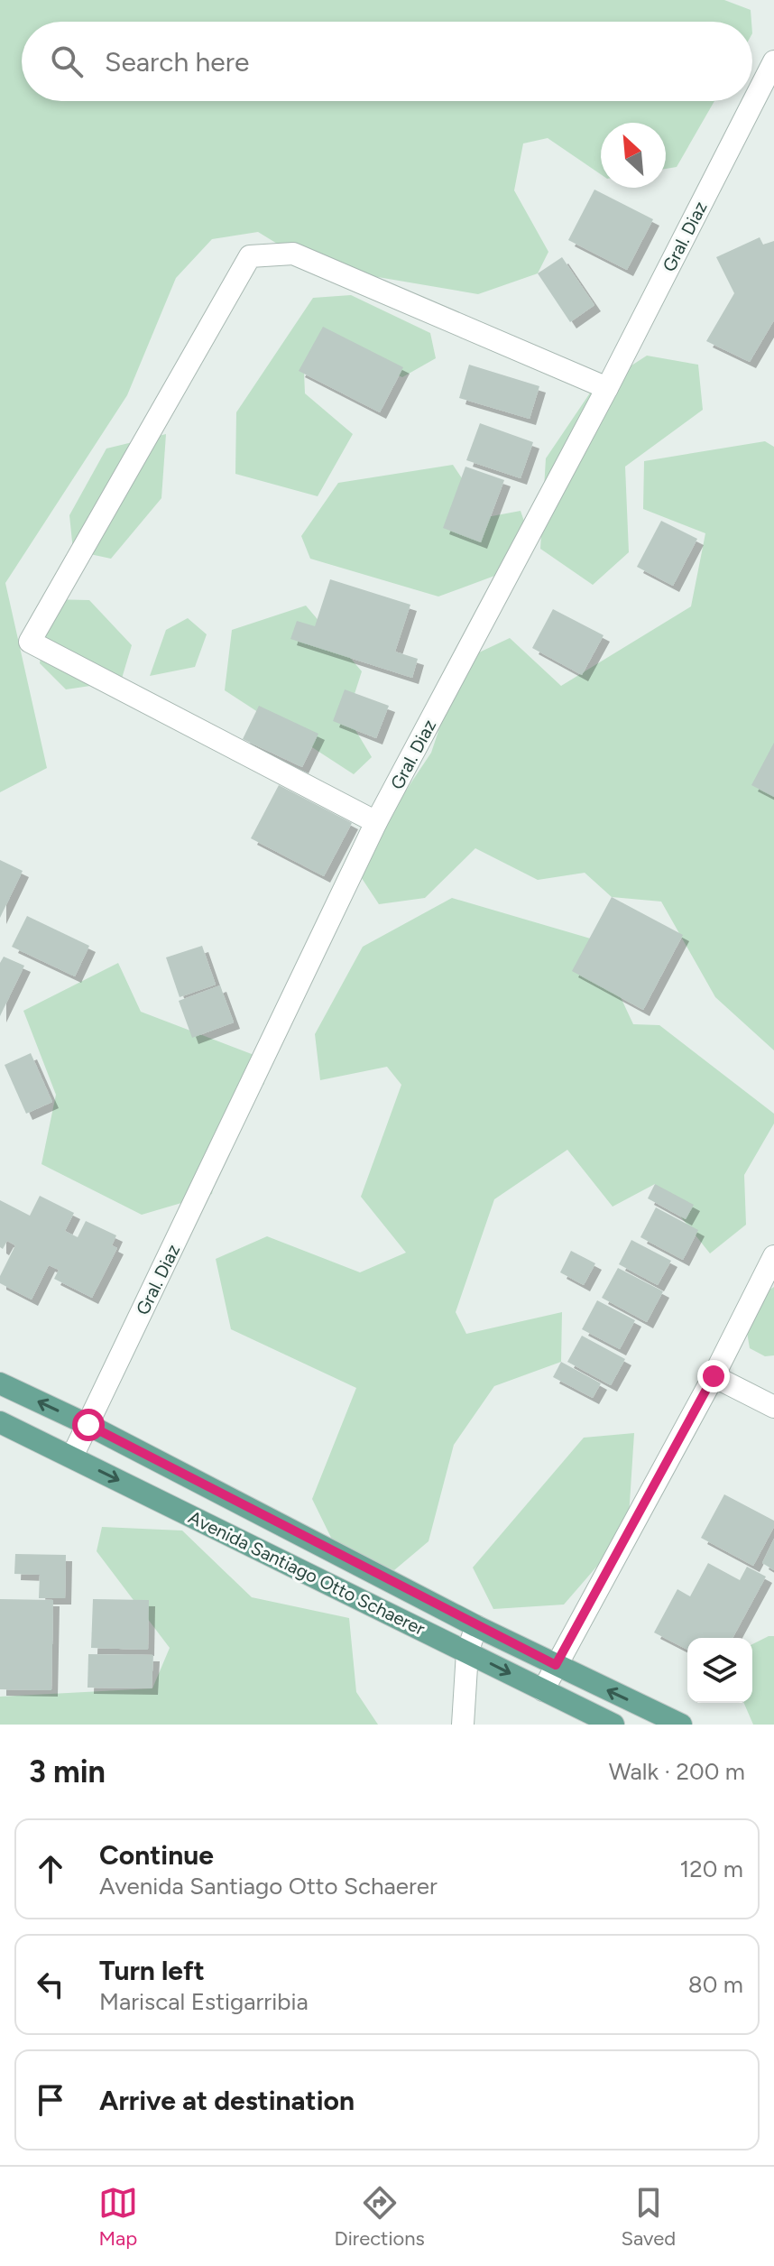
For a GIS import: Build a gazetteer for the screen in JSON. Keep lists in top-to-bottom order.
{
  "streets": {
    "main road": ["Avenida Santiago Otto Schaerer"],
    "street": ["Gral. Diaz"]
  },
  "crossings": [
    ["Gral. Diaz", "Avenida Santiago Otto Schaerer"]
  ],
  "north": "top left",
  "page": {
    "search": "Search here",
    "heading": ["3 min", "Walk · 200 m"],
    "list": [
      ["Continue", "Avenida Santiago Otto Schaerer", "120 m"],
      ["Turn left", "Mariscal Estigarribia", "80 m"],
      "Arrive at destination"
    ],
    "nav": ["Map", "Directions", "Saved"]
  }
}
